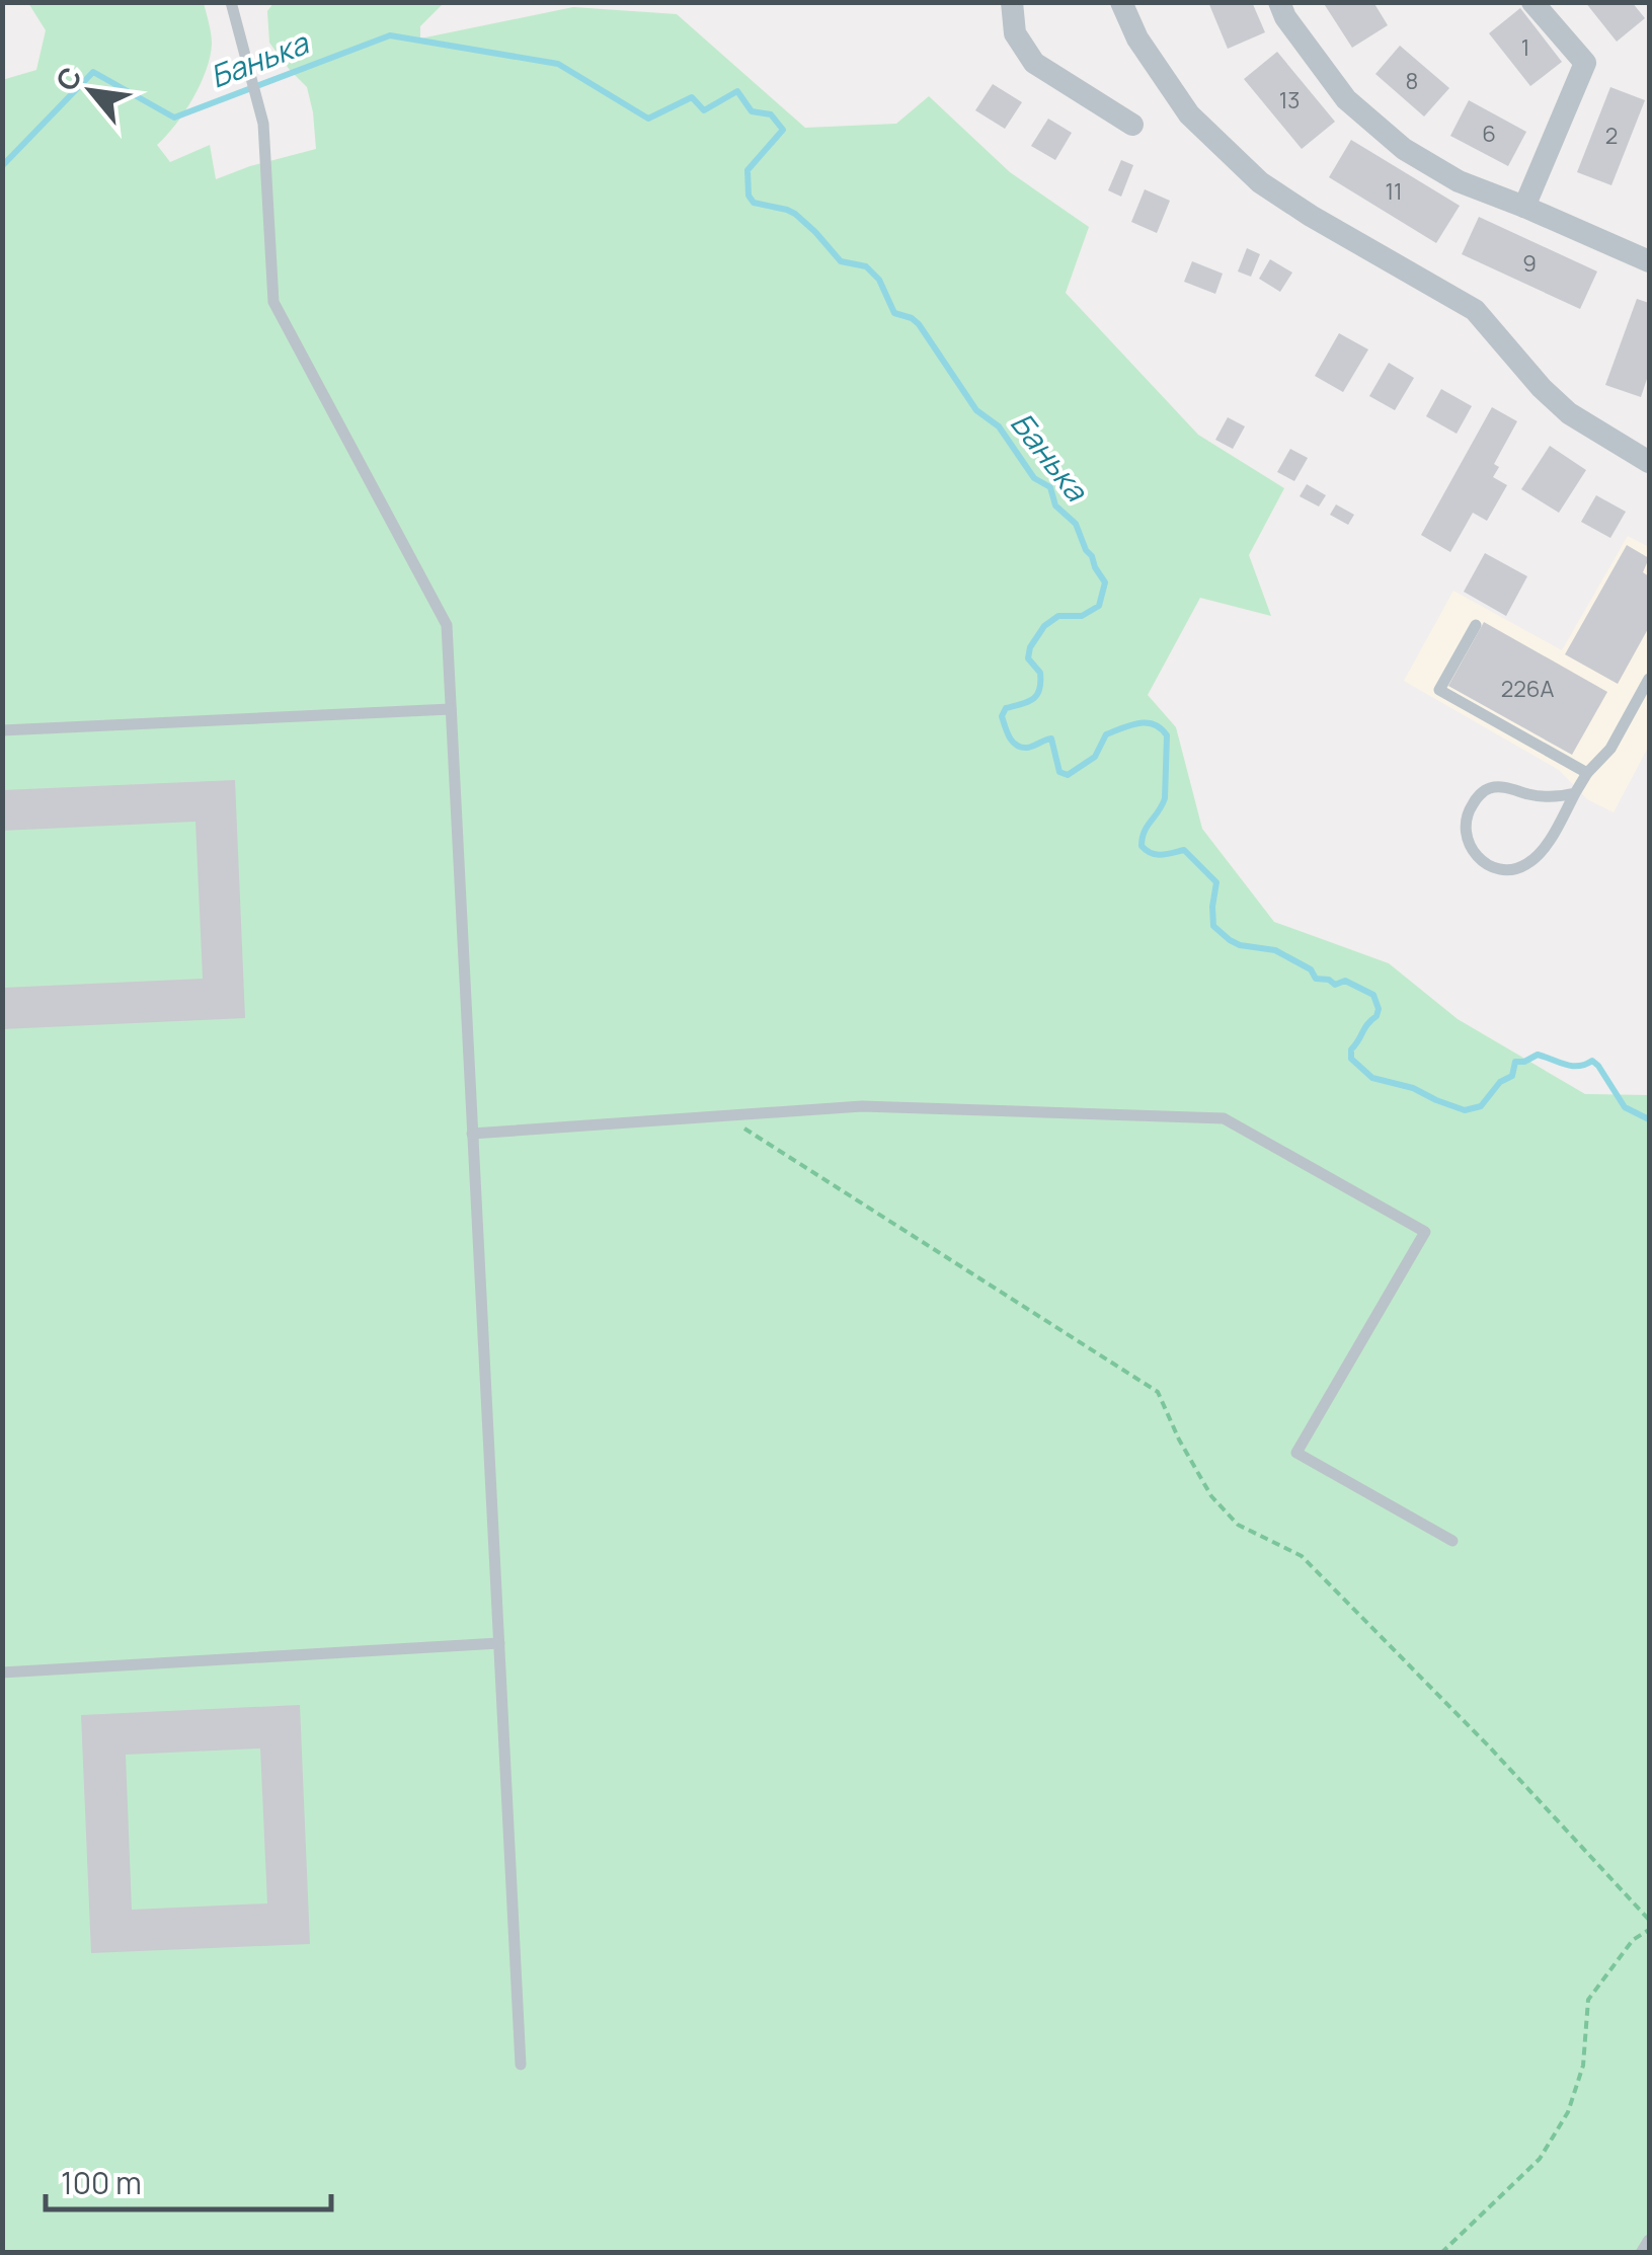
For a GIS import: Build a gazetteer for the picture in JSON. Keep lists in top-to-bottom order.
{
  "water": ["Банька"],
  "house_numbers": [
    "1",
    "8",
    "13",
    "6",
    "2",
    "11",
    "9",
    "226А"
  ],
  "scale_bar": "100 m",
  "north": "top left"
}
